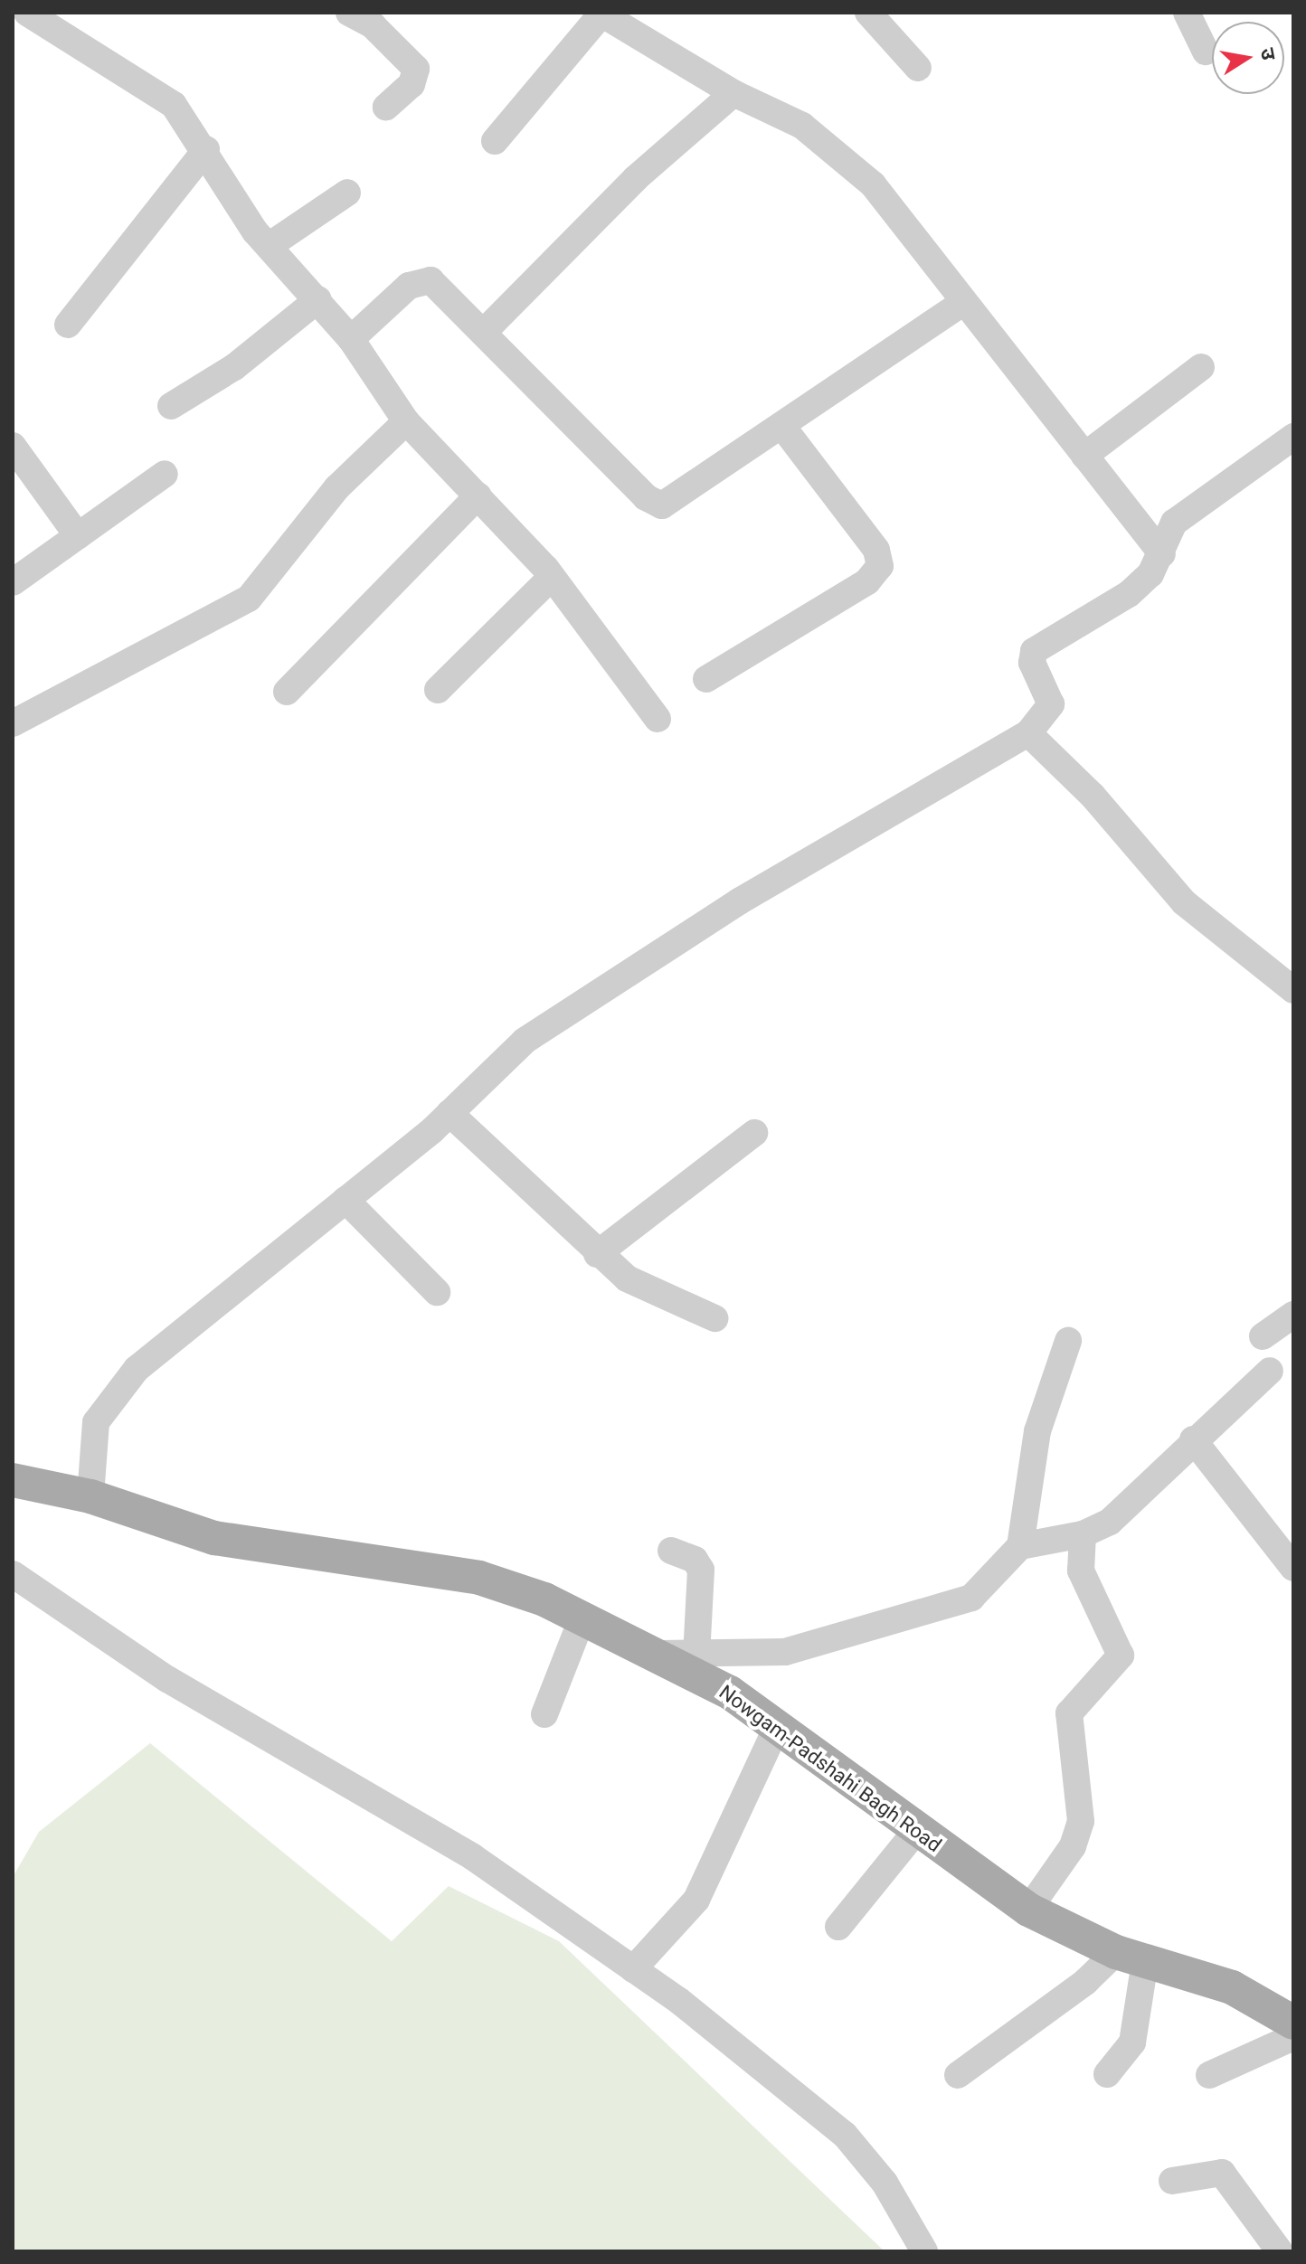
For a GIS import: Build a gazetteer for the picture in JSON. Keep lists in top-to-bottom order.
{
  "streets": {
    "main road": ["Nowgam-Padshahi Bagh Road"]
  },
  "north": "right"
}
